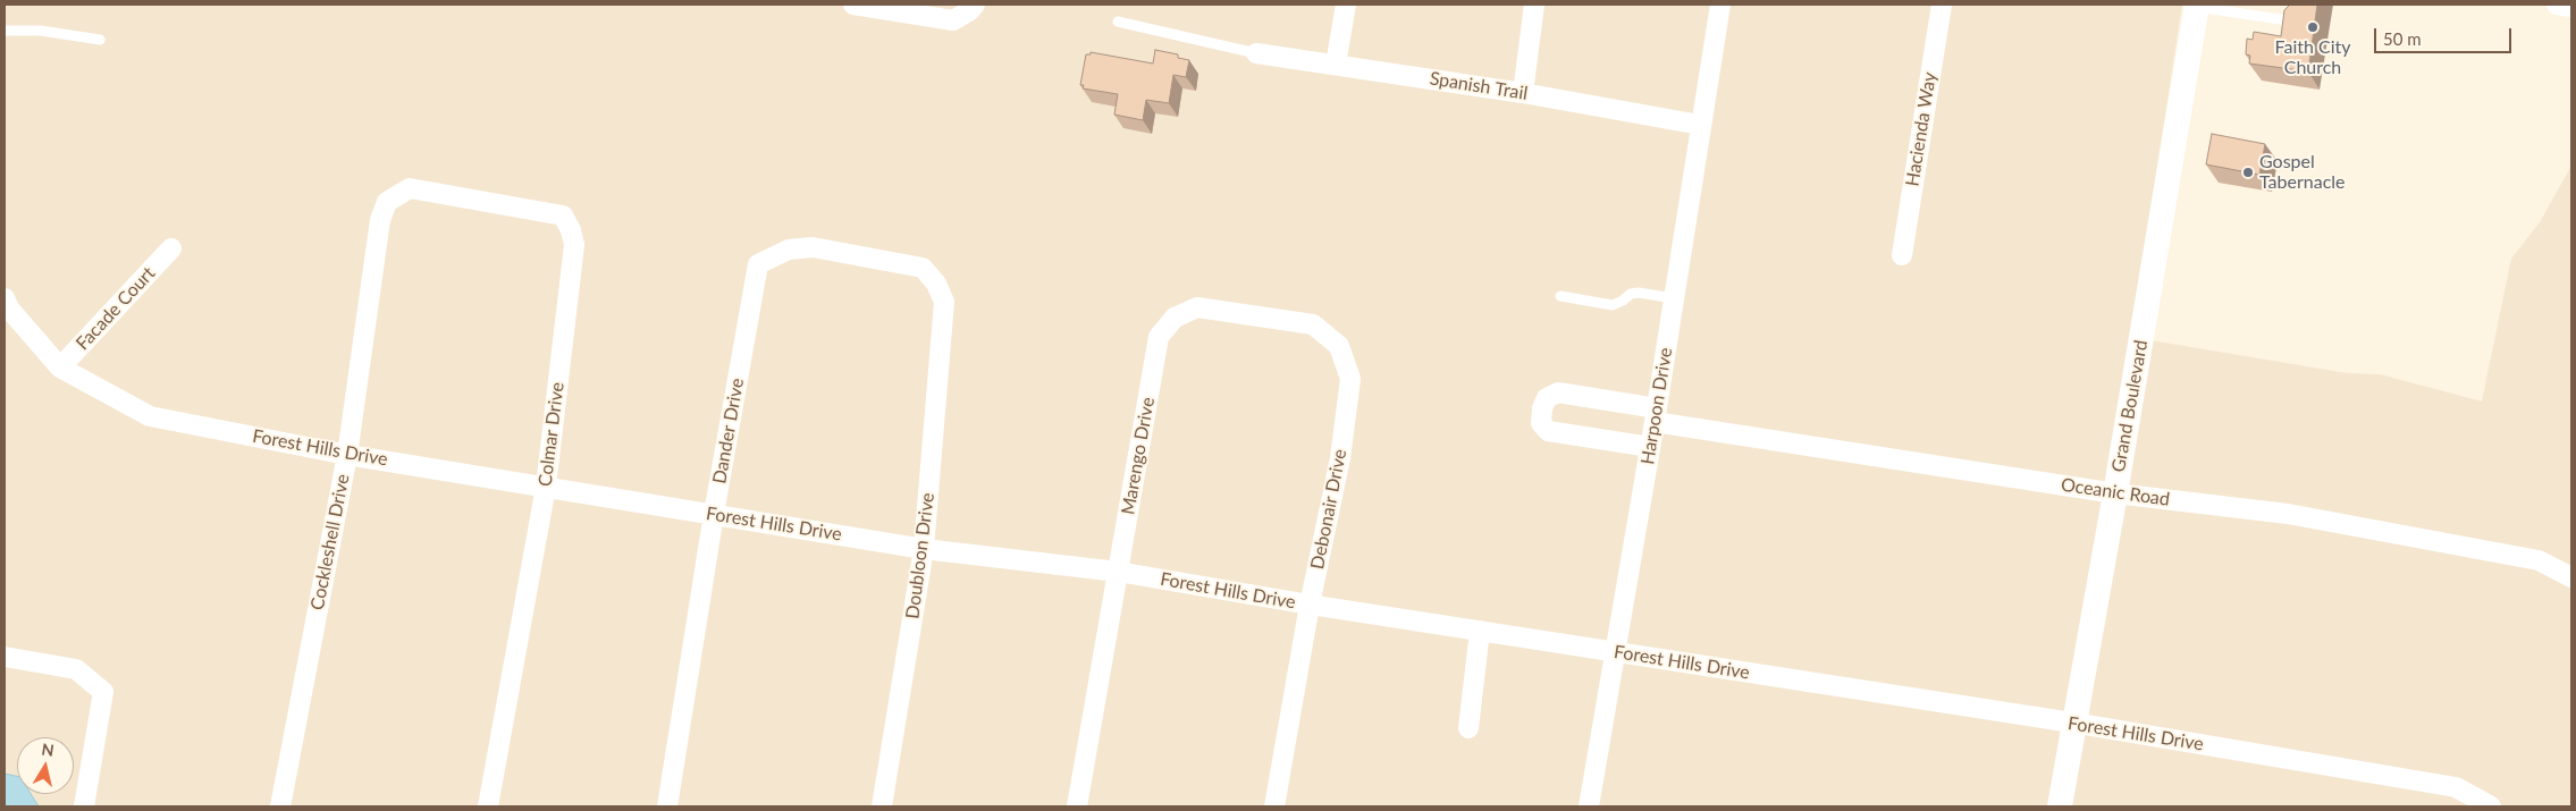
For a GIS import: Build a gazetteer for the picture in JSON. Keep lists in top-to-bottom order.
{
  "streets": {
    "street": [
      "Spanish Trail",
      "Hacienda Way",
      "Facade Court",
      "Harpoon Drive",
      "Grand Boulevard",
      "Dander Drive",
      "Colmar Drive",
      "Forest Hills Drive",
      "Marengo Drive",
      "Oceanic Road",
      "Debonair Drive",
      "Cockleshell Drive",
      "Doubloon Drive"
    ]
  },
  "crossings": [
    ["Spanish Trail", "Harpoon Drive"],
    ["Facade Court", "Forest Hills Drive"],
    ["Harpoon Drive", "Forest Hills Drive"],
    ["Harpoon Drive", "Oceanic Road"],
    ["Grand Boulevard", "Forest Hills Drive"],
    ["Grand Boulevard", "Oceanic Road"],
    ["Dander Drive", "Forest Hills Drive"],
    ["Dander Drive", "Doubloon Drive"],
    ["Colmar Drive", "Forest Hills Drive"],
    ["Colmar Drive", "Cockleshell Drive"],
    ["Forest Hills Drive", "Marengo Drive"],
    ["Forest Hills Drive", "Debonair Drive"],
    ["Forest Hills Drive", "Cockleshell Drive"],
    ["Forest Hills Drive", "Doubloon Drive"],
    ["Marengo Drive", "Debonair Drive"]
  ],
  "places": ["Faith City Church", "Gospel Tabernacle"],
  "scale_bar": "50 m",
  "north": "top"
}
